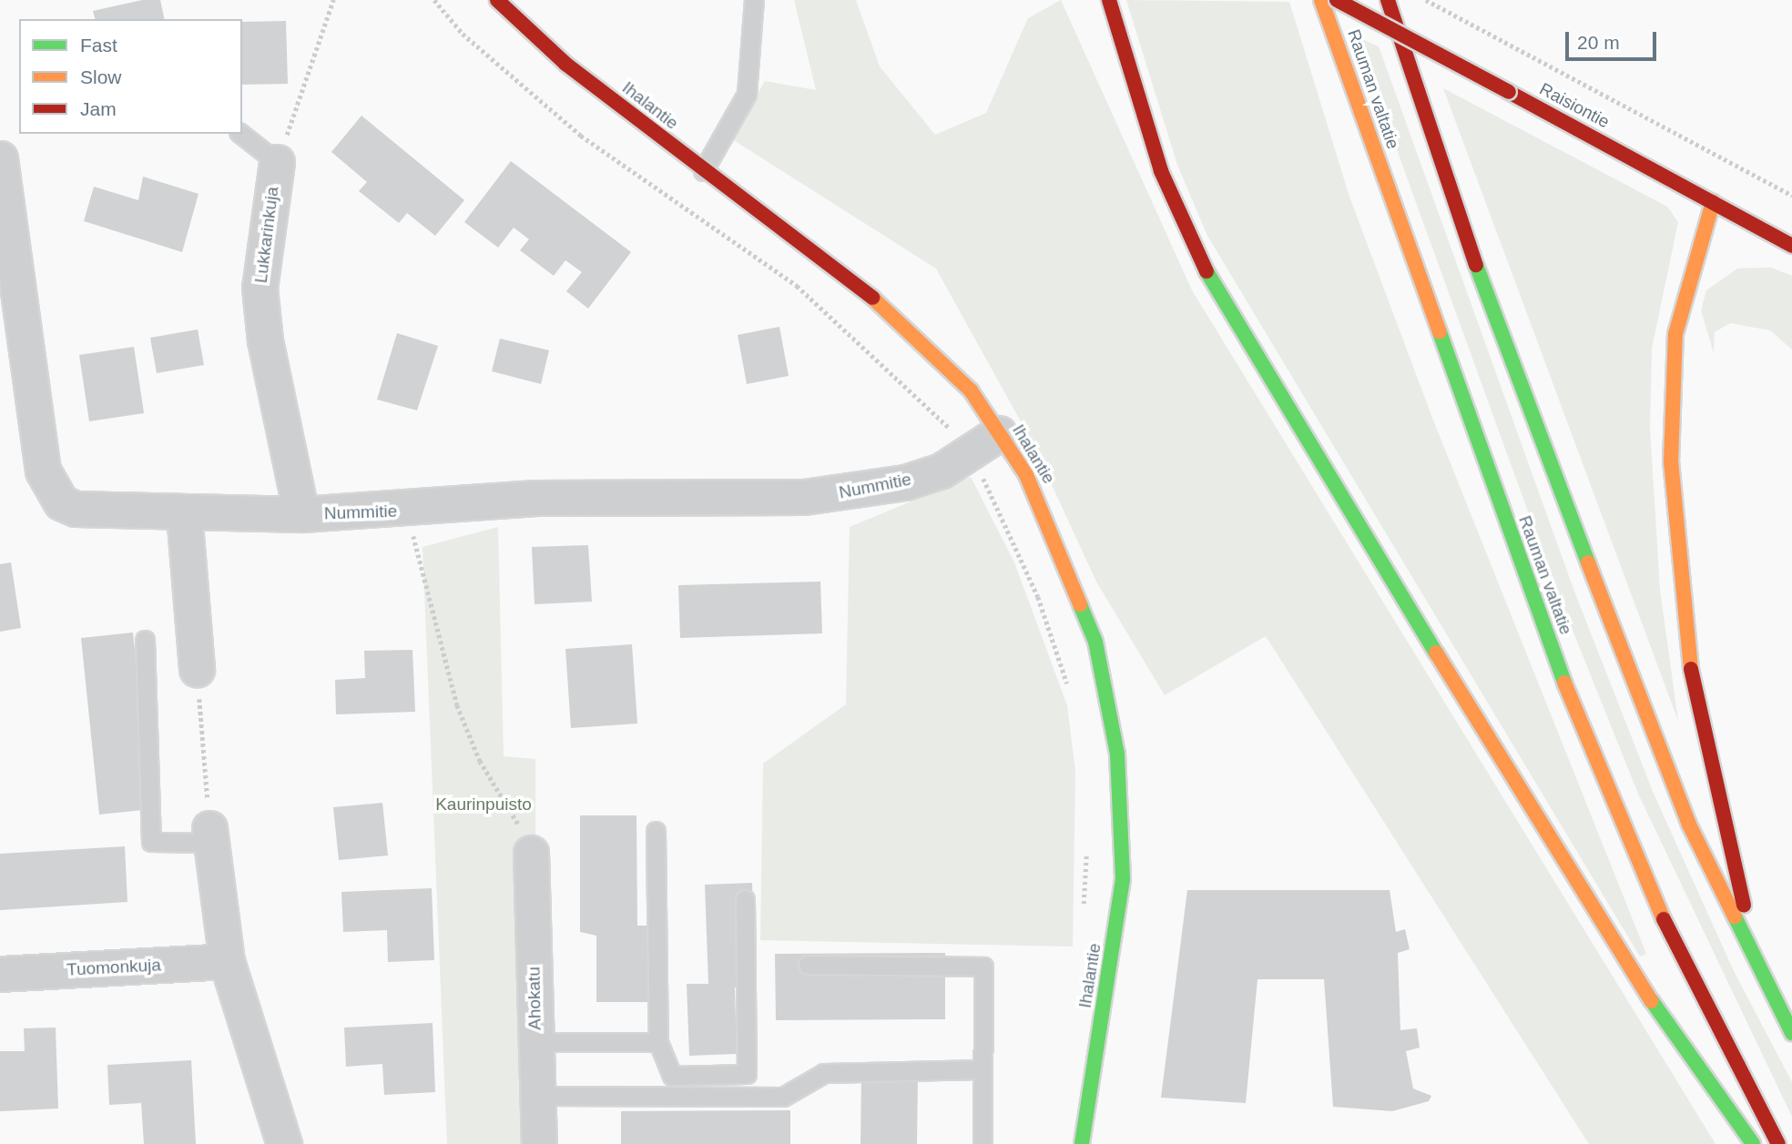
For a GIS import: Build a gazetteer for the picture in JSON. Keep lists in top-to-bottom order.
{
  "streets": {
    "main road": ["Rauman valtatie", "Ihalantie", "Raisiontie"],
    "street": [
      "Lukkarinkuja",
      "Nummitie",
      "Tuomonkuja",
      "Ahokatu"
    ]
  },
  "crossings": [
    ["Ihalantie", "Nummitie"],
    ["Lukkarinkuja", "Nummitie"]
  ],
  "parks": ["Kaurinpuisto"],
  "legend": ["Fast", "Slow", "Jam"],
  "scale_bar": "20 m"
}
